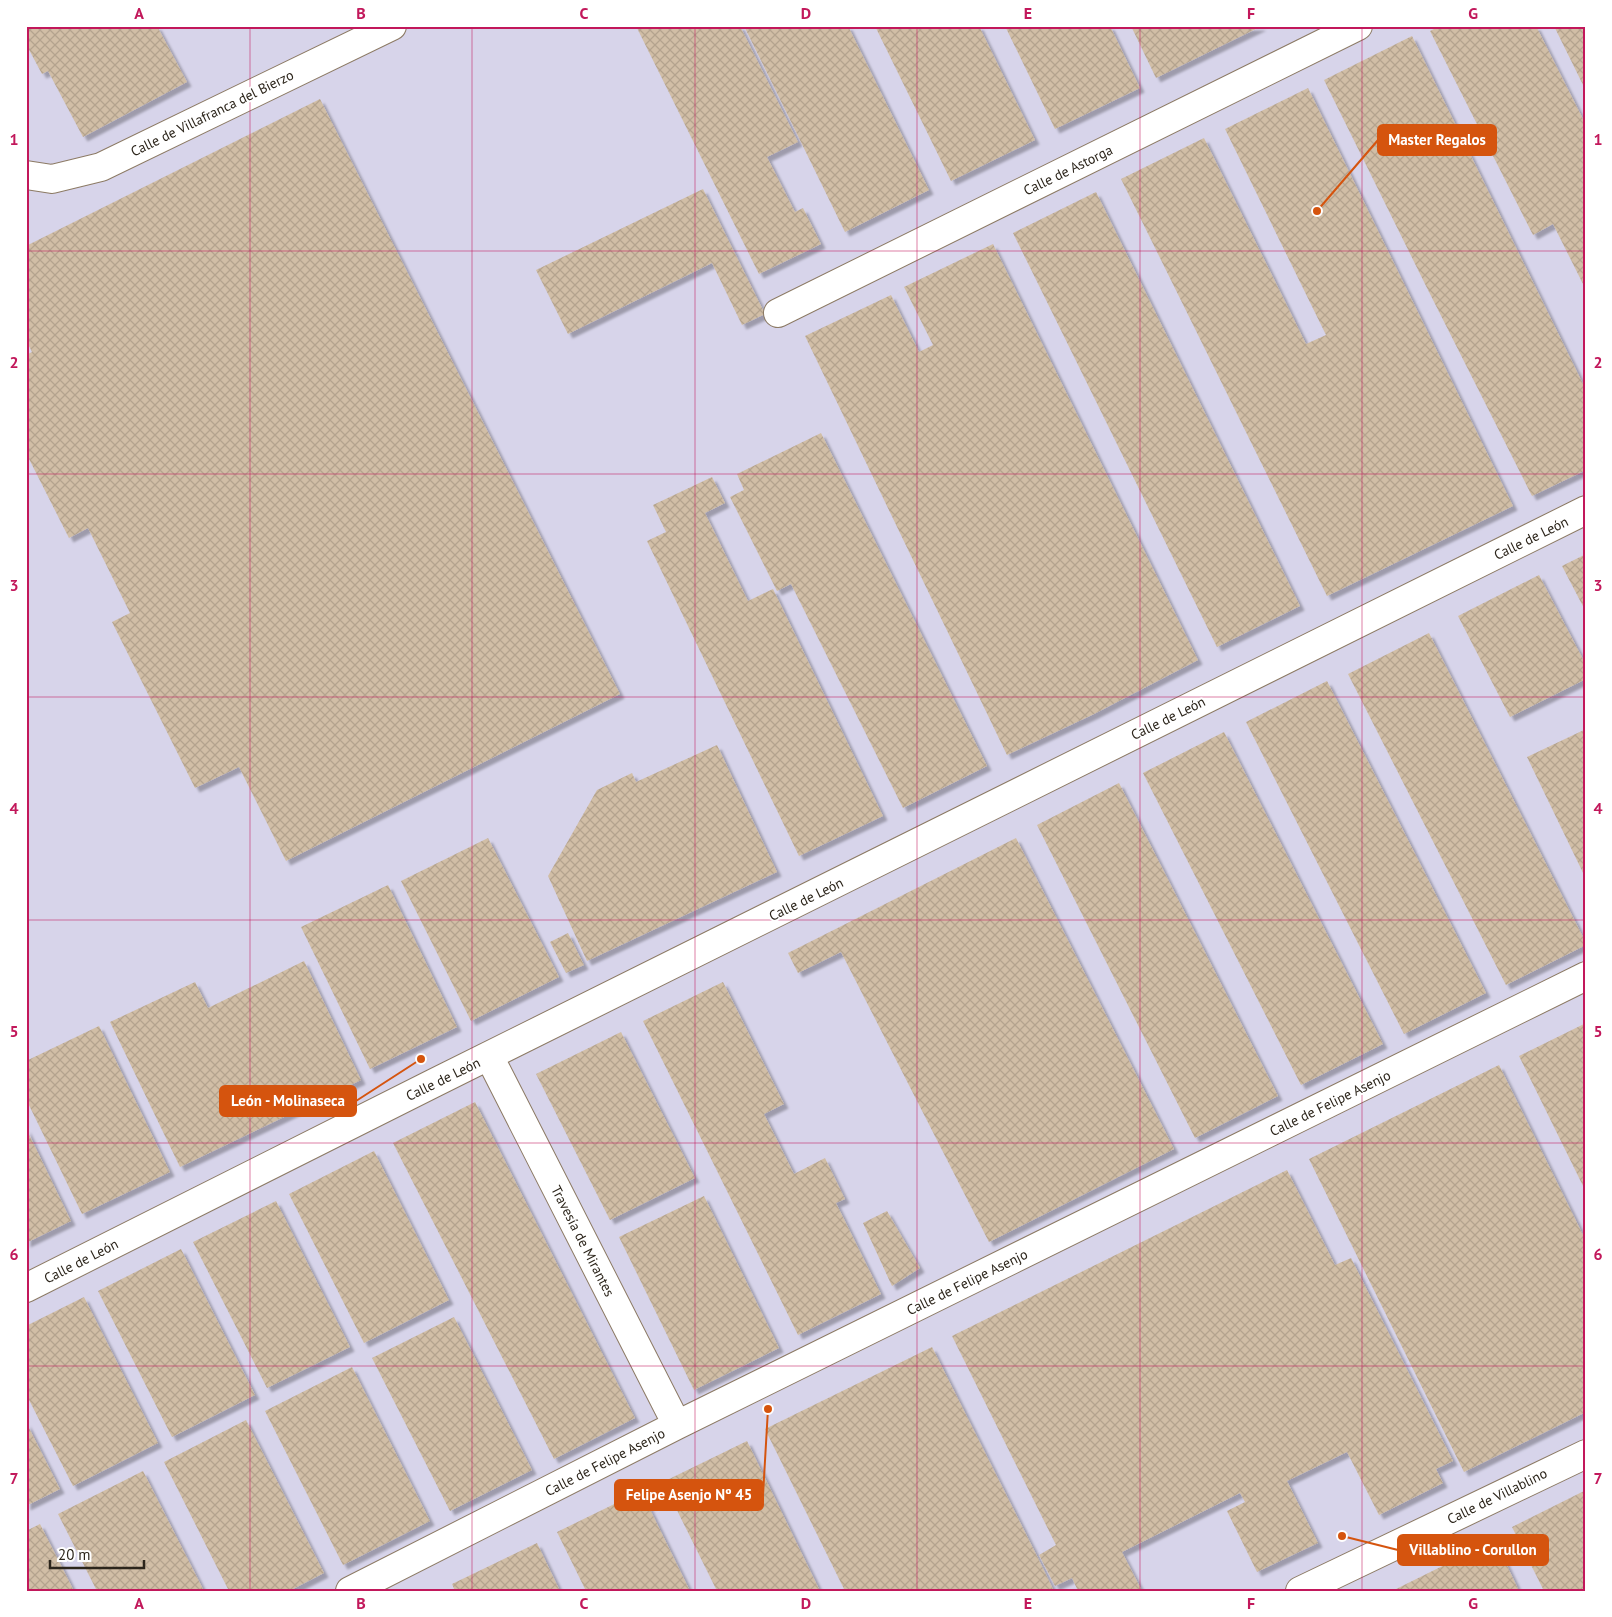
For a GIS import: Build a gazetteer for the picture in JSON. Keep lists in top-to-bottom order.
{
  "streets": {
    "street": [
      "Calle de Villafranca del Bierzo",
      "Calle de Astorga",
      "Calle de León",
      "Calle de Felipe Asenjo",
      "Travesía de Mirantes",
      "Calle de Villablino"
    ]
  },
  "crossings": [
    ["Calle de León", "Travesía de Mirantes"],
    ["Calle de Felipe Asenjo", "Travesía de Mirantes"]
  ],
  "places": [
    "Master Regalos",
    "León - Molinaseca",
    "Felipe Asenjo Nº 45",
    "Villablino - Corullon"
  ],
  "scale_bar": "20 m",
  "grid": {
    "columns": [
      "A",
      "B",
      "C",
      "D",
      "E",
      "F",
      "G"
    ],
    "rows": [
      "1",
      "2",
      "3",
      "4",
      "5",
      "6",
      "7"
    ]
  }
}
